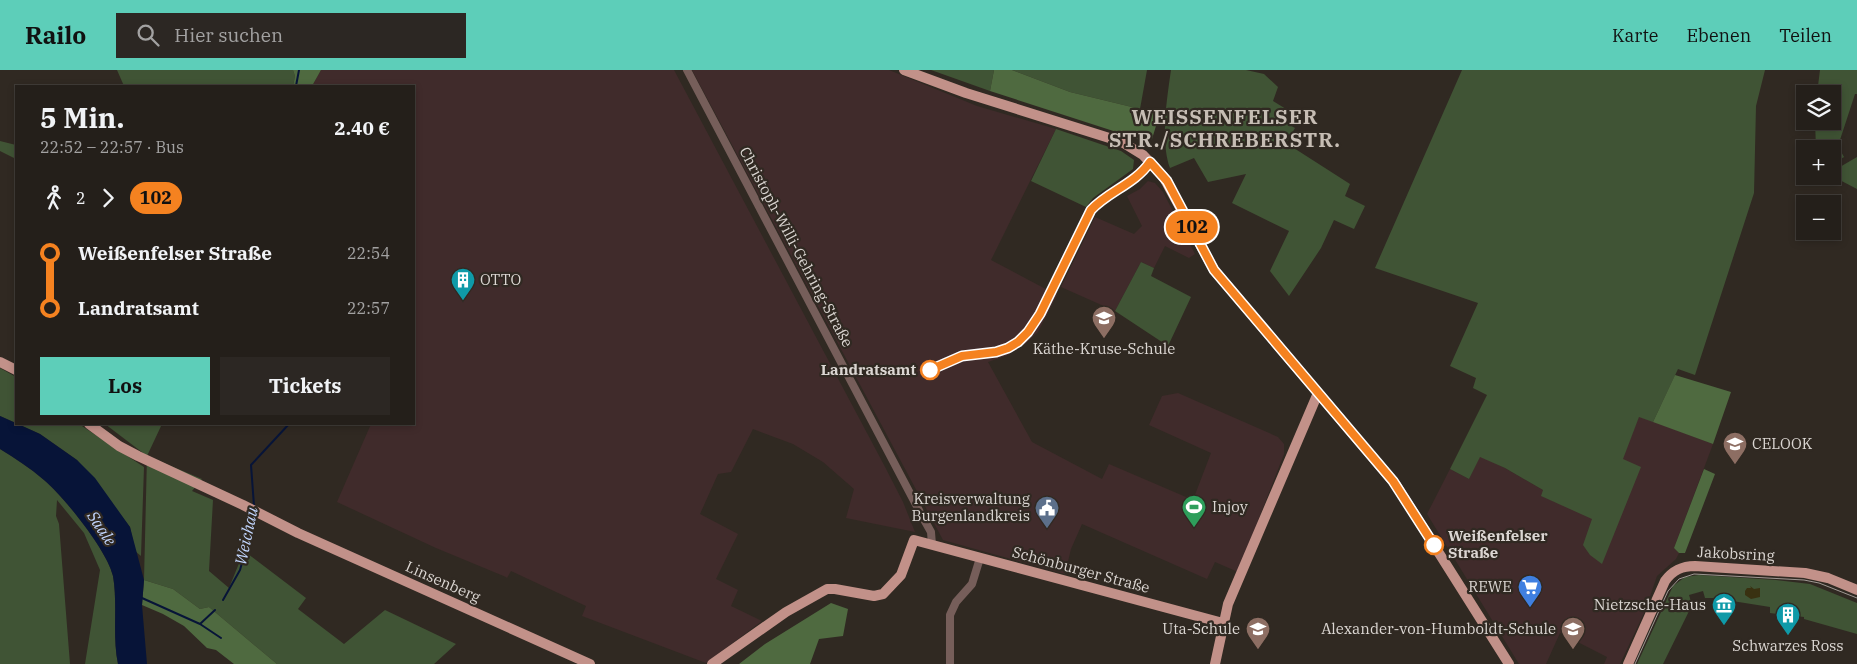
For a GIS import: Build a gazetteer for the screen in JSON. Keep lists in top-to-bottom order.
{
  "streets": {
    "main road": ["Jakobsring", "Schönburger Straße", "Linsenberg"],
    "street": ["Christoph-Willi-Gehring-Straße"]
  },
  "crossings": [
    ["Christoph-Willi-Gehring-Straße", "Schönburger Straße"]
  ],
  "districts": ["WEISSENFELSER STR./SCHREBERSTR."],
  "water": ["Saale", "Weichau"],
  "places": {
    "building": ["OTTO", "Schwarzes Ross"],
    "school or university": [
      "Käthe-Kruse-Schule",
      "CELOOK",
      "Uta-Schule",
      "Alexander-von-Humboldt-Schule"
    ],
    "other": ["Landratsamt", "Weißenfelser Straße"],
    "sports": ["Injoy"],
    "public building": ["Kreisverwaltung Burgenlandkreis"],
    "supermarket": ["REWE"],
    "museum": ["Nietzsche-Haus"]
  },
  "lines": ["bus line 102"],
  "page": {
    "header": "Railo",
    "search": "Hier suchen",
    "nav": ["Karte", "Ebenen", "Teilen"],
    "on_map": "102",
    "map_buttons": ["+", "−"],
    "heading": ["5 Min.", "22:52 – 22:57 · Bus", "2.40 €"],
    "legs": ["2", "102"],
    "list": [
      {
        "name": "Weißenfelser Straße",
        "value": "22:54"
      },
      {
        "name": "Landratsamt",
        "value": "22:57"
      }
    ],
    "buttons": ["Los", "Tickets"]
  }
}
